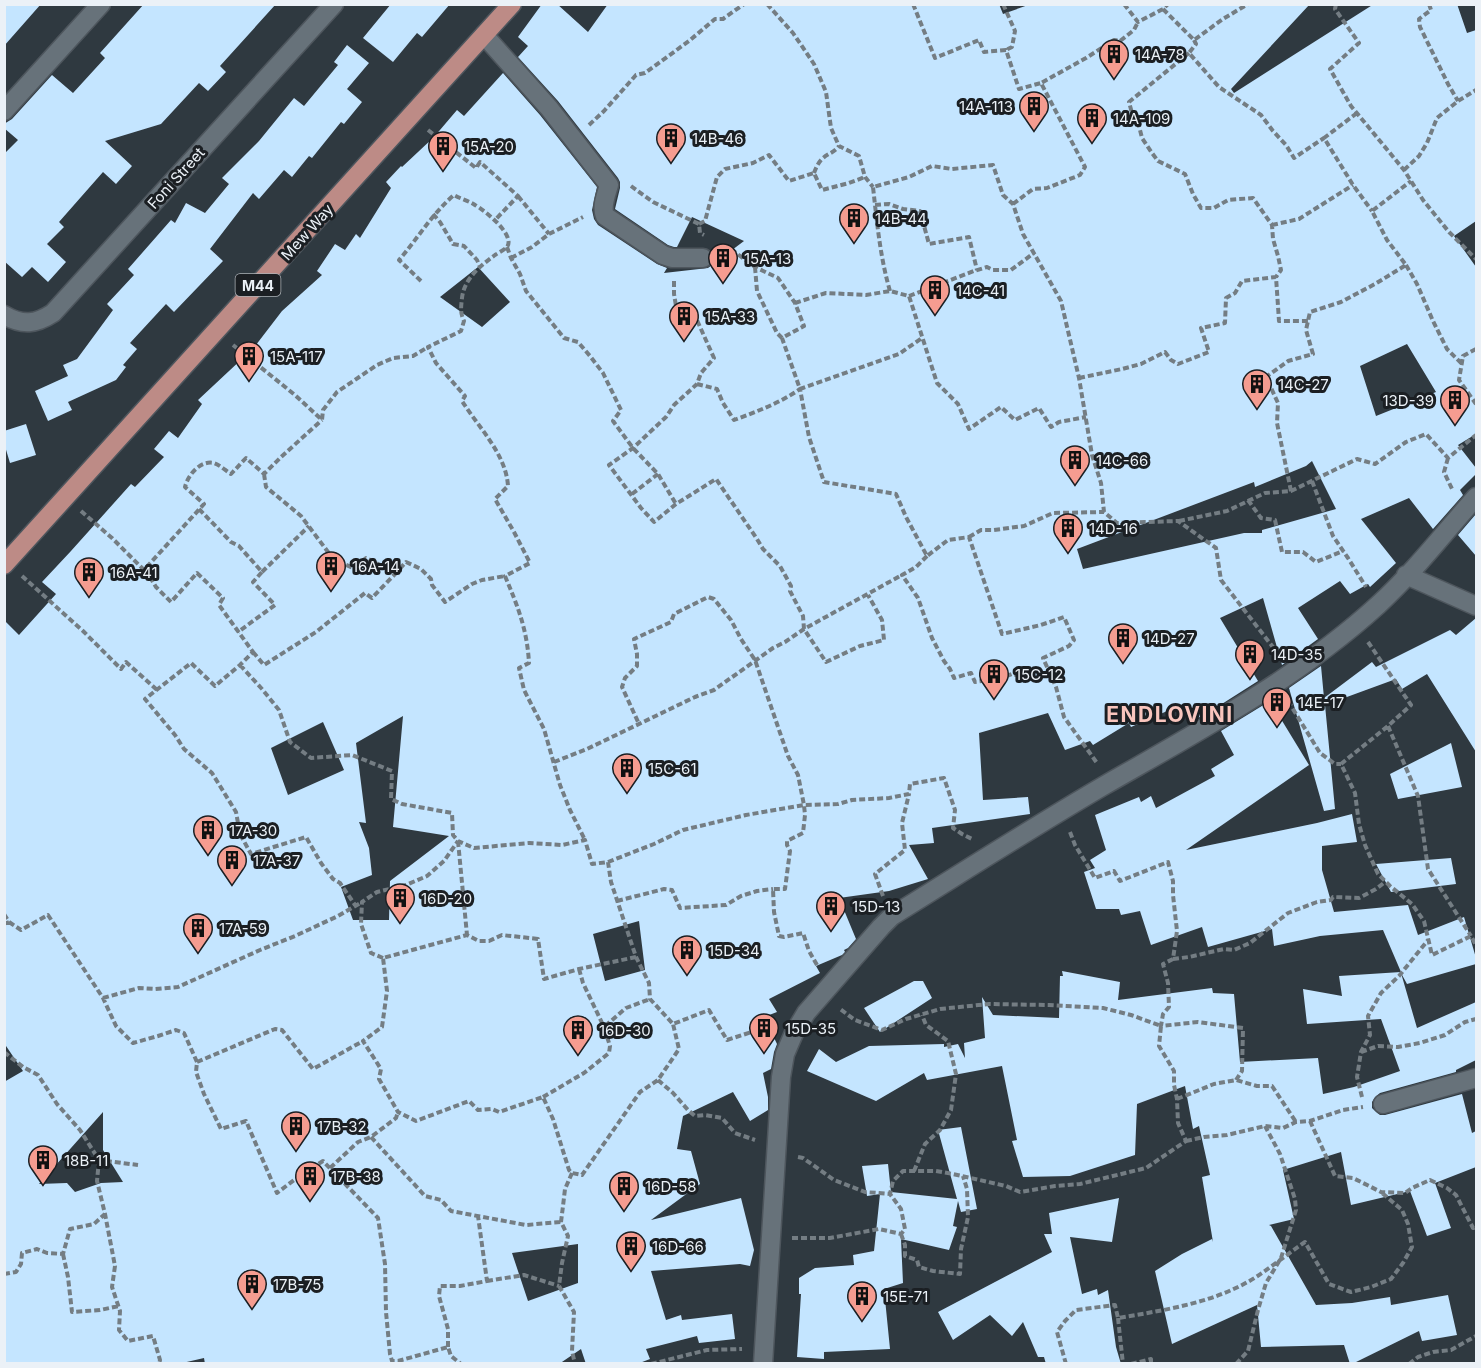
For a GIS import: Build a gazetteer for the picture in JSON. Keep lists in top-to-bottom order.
{
  "streets": {
    "main road": ["Mew Way", "M44"],
    "street": ["Foni Street"]
  },
  "districts": ["ENDLOVINI"],
  "places": {
    "building": [
      "14A-78",
      "14A-113",
      "14A-109",
      "14B-46",
      "15A-20",
      "14B-44",
      "15A-13",
      "14C-41",
      "15A-33",
      "15A-117",
      "14C-27",
      "13D-39",
      "14C-66",
      "14D-16",
      "16A-14",
      "16A-41",
      "14D-27",
      "14D-35",
      "15C-12",
      "14E-17",
      "15C-61",
      "17A-30",
      "17A-37",
      "16D-20",
      "15D-13",
      "17A-59",
      "15D-34",
      "15D-35",
      "16D-30",
      "17B-32",
      "18B-11",
      "17B-38",
      "16D-58",
      "16D-66",
      "17B-75",
      "15E-71"
    ]
  }
}
